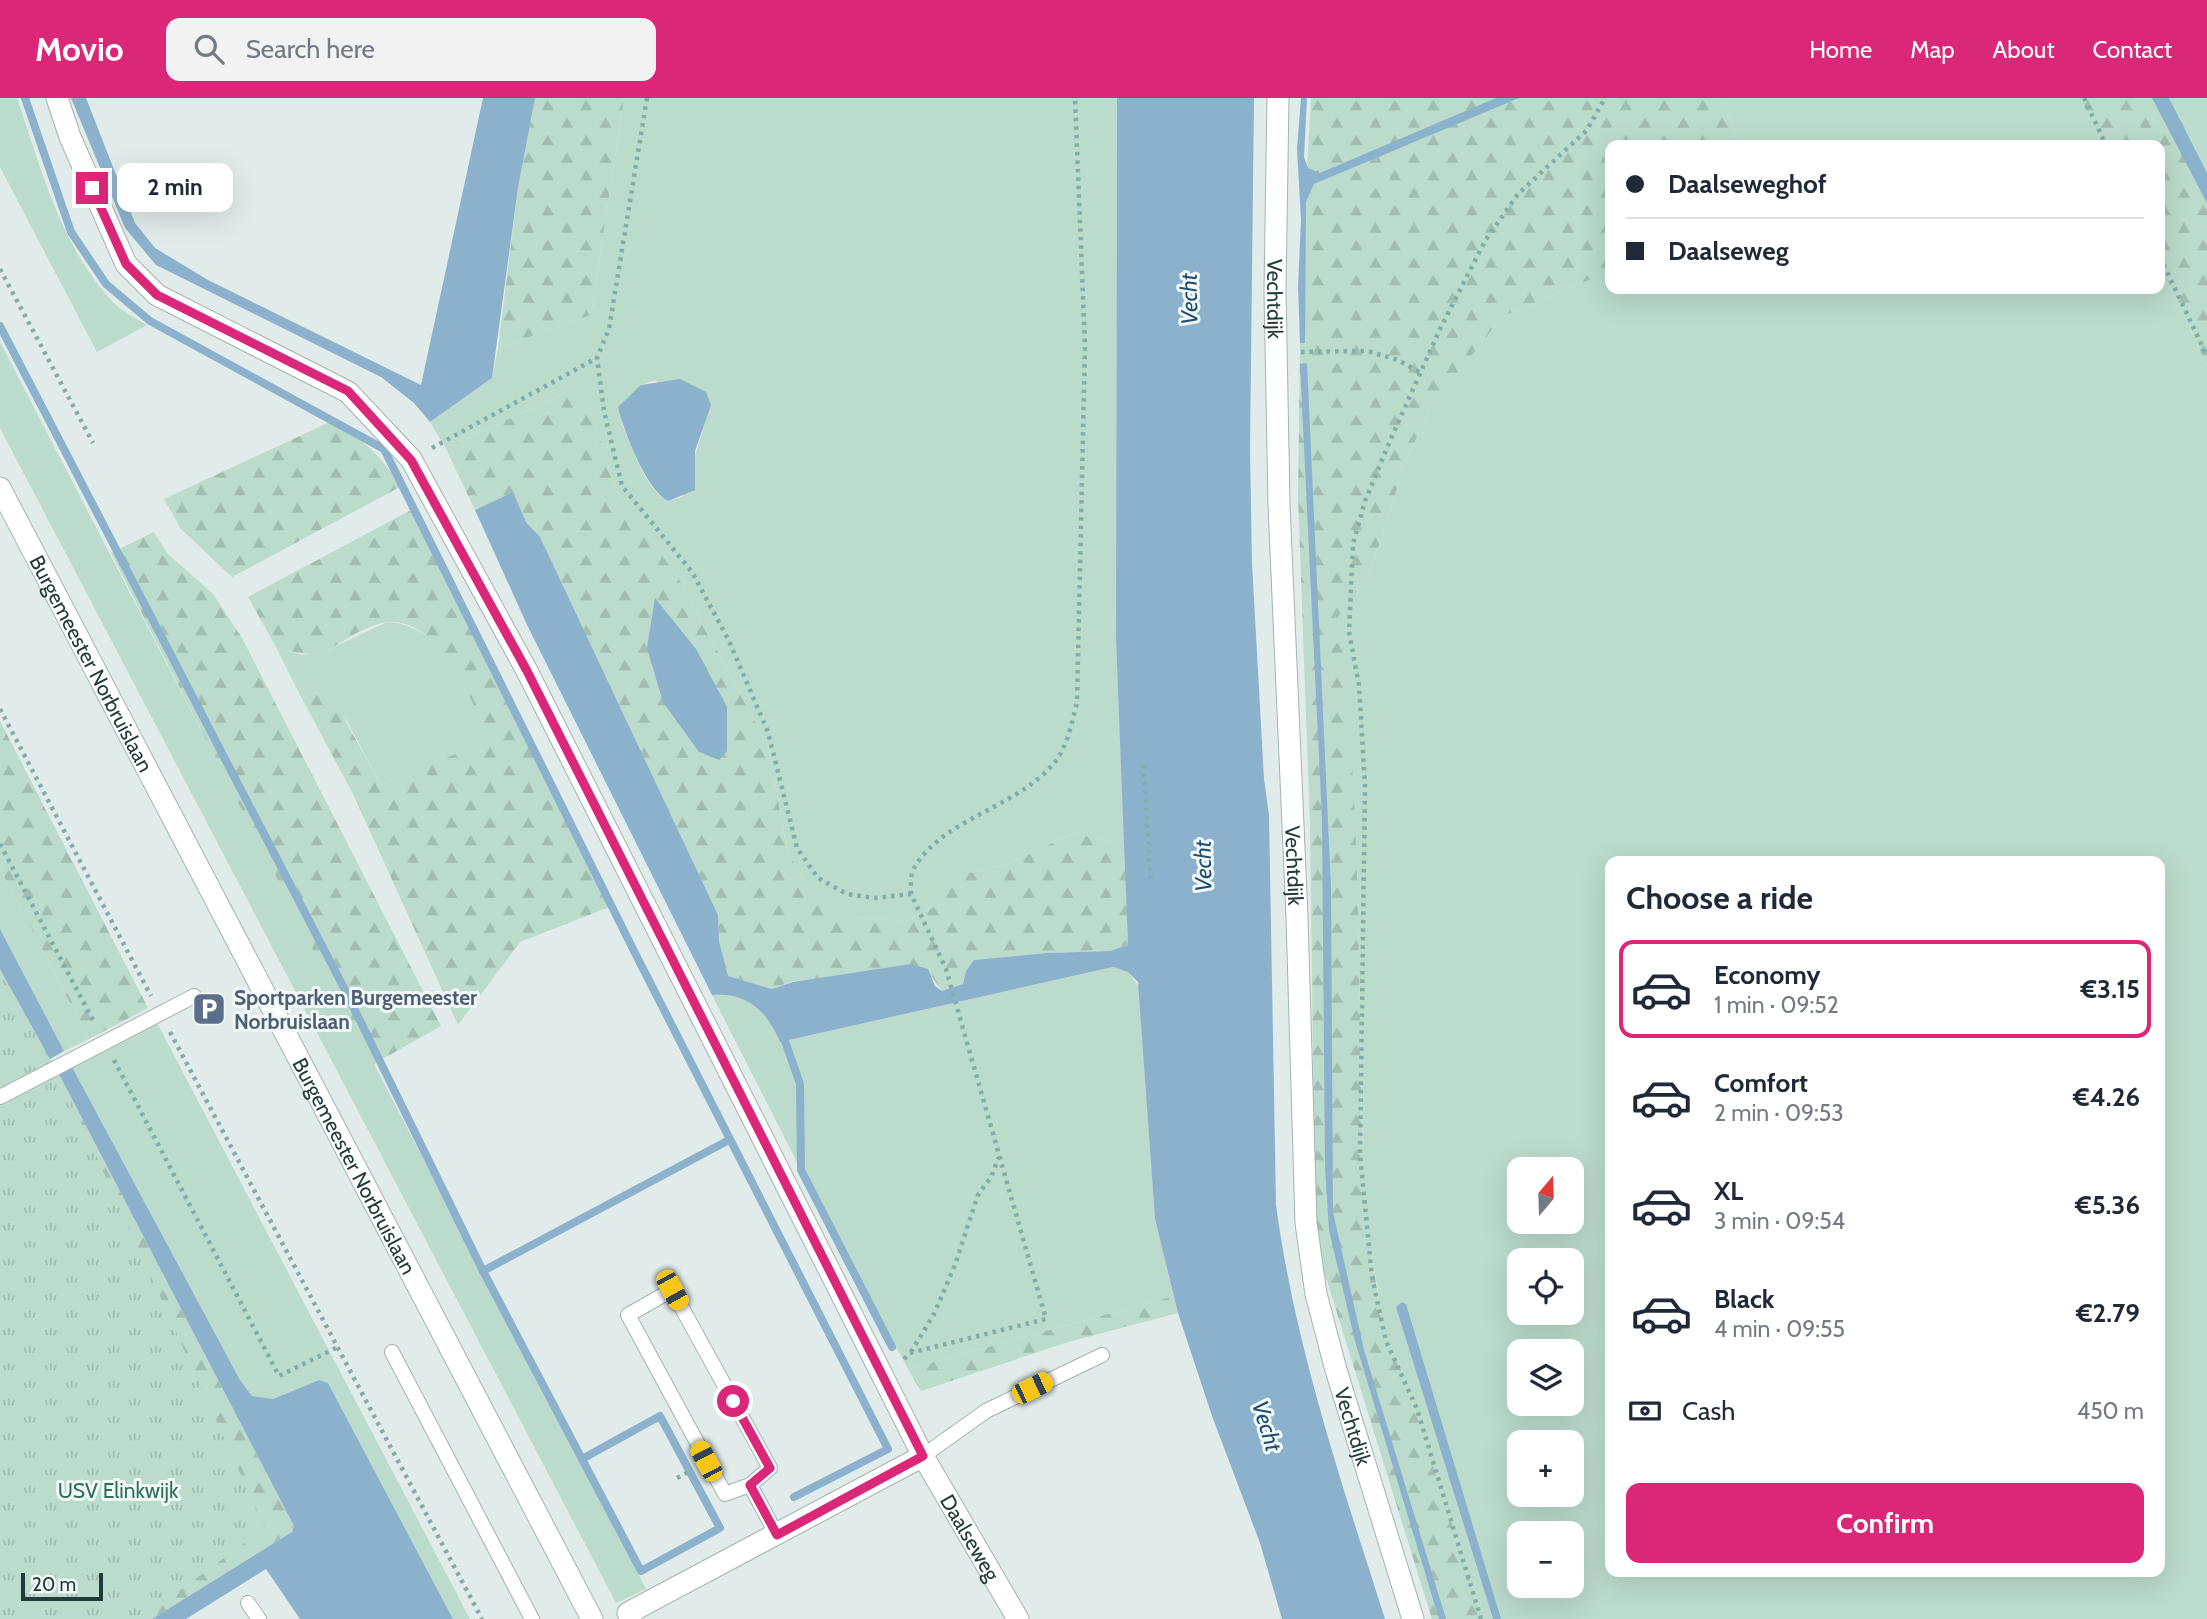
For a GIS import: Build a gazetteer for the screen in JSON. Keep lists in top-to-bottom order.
{
  "streets": {
    "street": ["Vechtdijk", "Burgemeester Norbruislaan", "Daalseweg"]
  },
  "water": ["Vecht"],
  "parks": ["USV Elinkwijk"],
  "places": {
    "parking": ["Sportparken Burgemeester Norbruislaan"]
  },
  "scale_bar": "20 m",
  "north": "top",
  "page": {
    "header": "Movio",
    "search": "Search here",
    "nav": [
      "Home",
      "Map",
      "About",
      "Contact"
    ],
    "banner": ["Daalseweghof", "Daalseweg"],
    "bubble": "2 min",
    "heading": "Choose a ride",
    "list": [
      {
        "name": "Economy",
        "note": "1 min · 09:52",
        "value": "€3.15"
      },
      {
        "name": "Comfort",
        "note": "2 min · 09:53",
        "value": "€4.26"
      },
      {
        "name": "XL",
        "note": "3 min · 09:54",
        "value": "€5.36"
      },
      {
        "name": "Black",
        "note": "4 min · 09:55",
        "value": "€2.79"
      }
    ],
    "map_buttons": ["+", "−"],
    "pay": ["Cash", "450 m"],
    "buttons": "Confirm",
    "scale": "20 m"
  }
}
